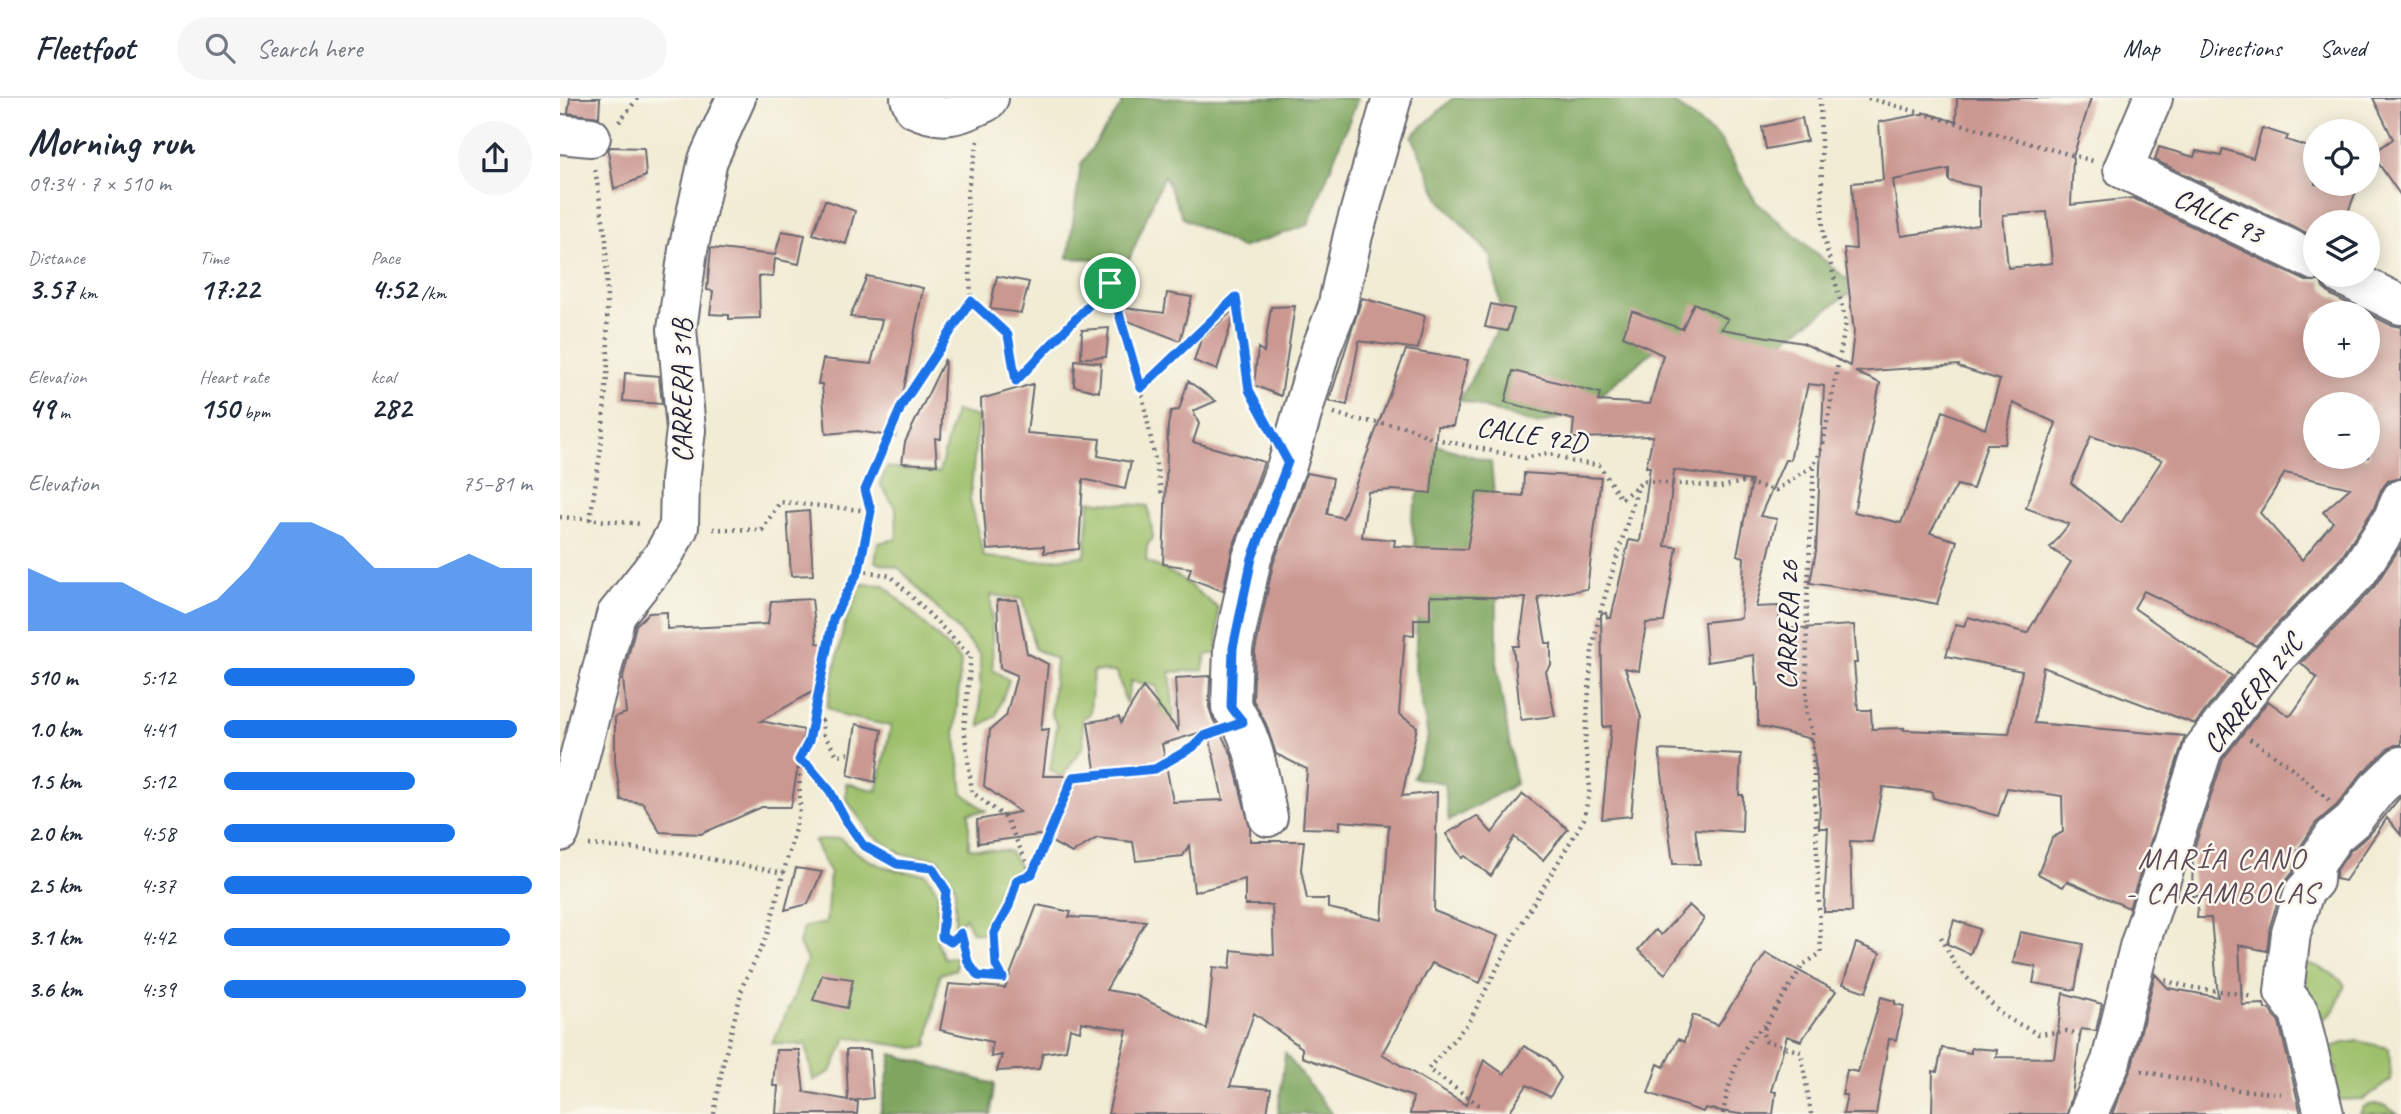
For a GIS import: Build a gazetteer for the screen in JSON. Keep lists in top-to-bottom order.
{
  "streets": {
    "street": ["CALLE 93", "CARRERA 31B", "CARRERA 24C"],
    "path": ["CALLE 92D", "CARRERA 26"]
  },
  "crossings": [
    ["CALLE 92D", "CARRERA 26"]
  ],
  "districts": ["MARÍA CANO - CARAMBOLAS"],
  "page": {
    "header": "Fleetfoot",
    "search": "Search here",
    "nav": ["Map", "Directions", "Saved"],
    "heading": ["Morning run", "09:34 · 7 × 510 m"],
    "map_buttons": ["+", "−"],
    "stats": [
      ["Distance", "3.57 km"],
      ["Time", "17:22"],
      ["Pace", "4:52 /km"],
      ["Elevation", "49 m"],
      ["Heart rate", "150 bpm"],
      ["kcal", "282"]
    ],
    "chart": ["Elevation", "75–81 m"],
    "list": [
      {
        "name": "510 m",
        "note": "5:12"
      },
      {
        "name": "1.0 km",
        "note": "4:41"
      },
      {
        "name": "1.5 km",
        "note": "5:12"
      },
      {
        "name": "2.0 km",
        "note": "4:58"
      },
      {
        "name": "2.5 km",
        "note": "4:37"
      },
      {
        "name": "3.1 km",
        "note": "4:42"
      },
      {
        "name": "3.6 km",
        "note": "4:39"
      }
    ]
  }
}
